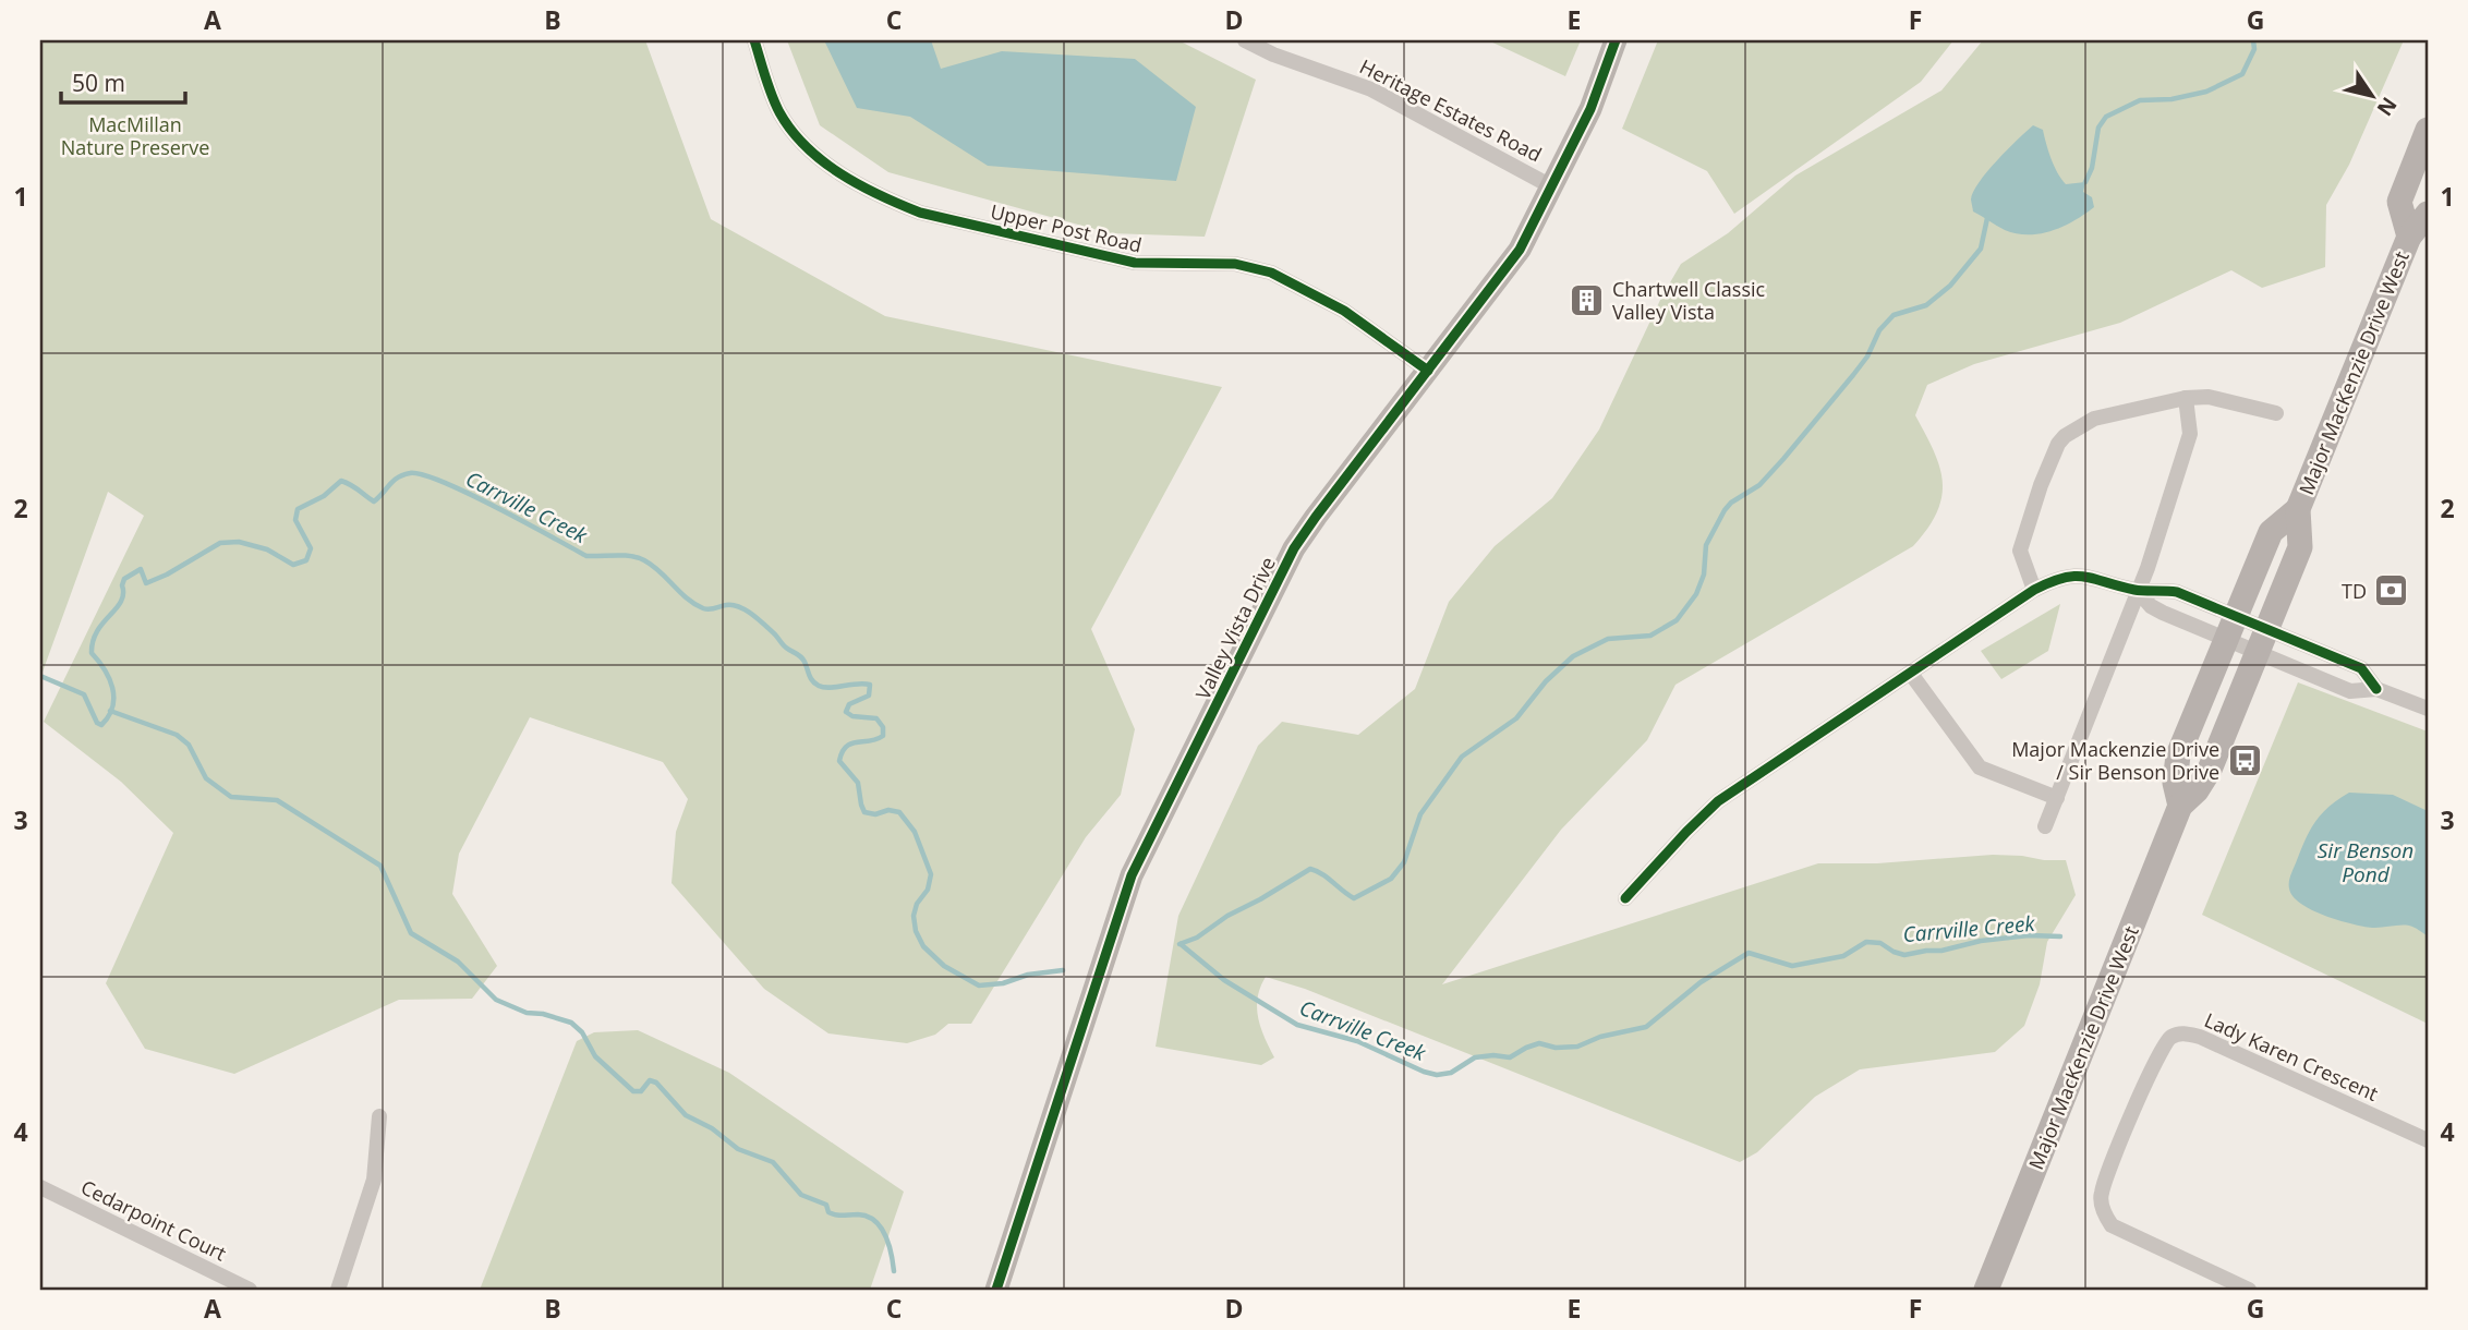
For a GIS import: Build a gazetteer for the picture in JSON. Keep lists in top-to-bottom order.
{
  "streets": {
    "main road": ["Major MacKenzie Drive West"],
    "street": [
      "Heritage Estates Road",
      "Upper Post Road",
      "Valley Vista Drive",
      "Lady Karen Crescent",
      "Cedarpoint Court"
    ]
  },
  "crossings": [
    ["Heritage Estates Road", "Valley Vista Drive"],
    ["Upper Post Road", "Valley Vista Drive"]
  ],
  "water": ["Carrville Creek", "Sir Benson Pond"],
  "parks": ["MacMillan Nature Preserve"],
  "places": {
    "building": ["Chartwell Classic Valley Vista"],
    "bank": ["TD"],
    "bus stop": ["Major Mackenzie Drive / Sir Benson Drive"]
  },
  "scale_bar": "50 m",
  "north": "bottom right",
  "grid": {
    "columns": [
      "A",
      "B",
      "C",
      "D",
      "E",
      "F",
      "G"
    ],
    "rows": [
      "1",
      "2",
      "3",
      "4"
    ]
  }
}
